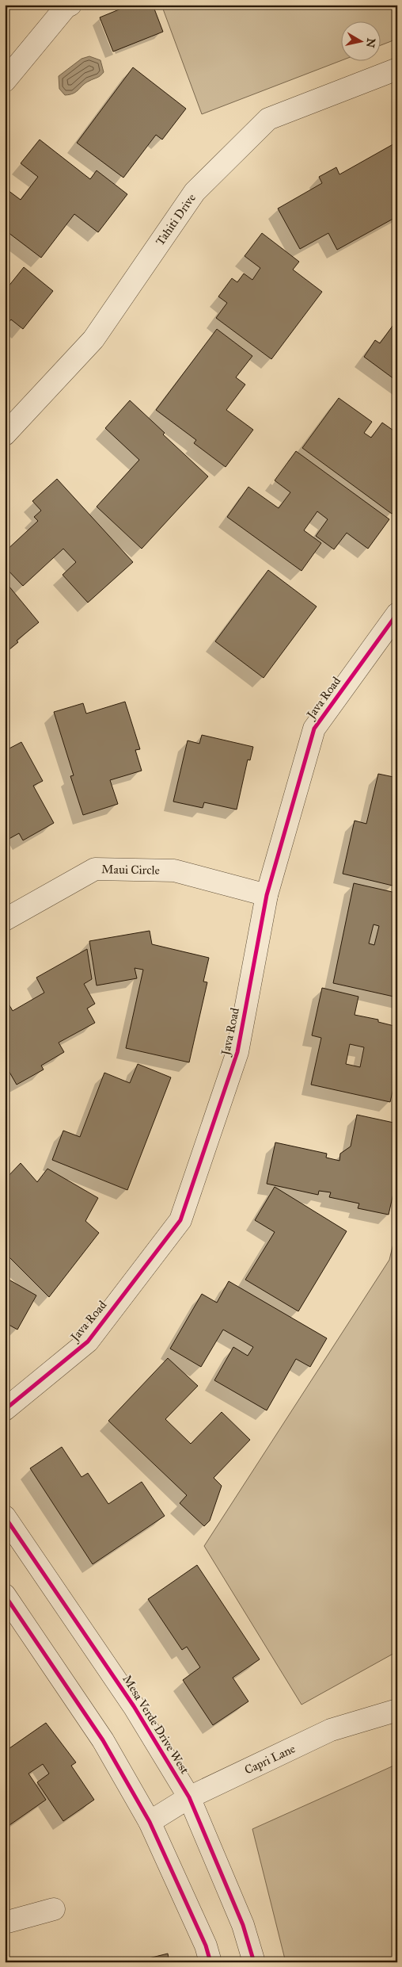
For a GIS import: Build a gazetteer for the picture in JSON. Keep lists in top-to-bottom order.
{
  "streets": {
    "street": [
      "Tahiti Drive",
      "Java Road",
      "Maui Circle",
      "Mesa Verde Drive West",
      "Capri Lane"
    ]
  },
  "crossings": [
    ["Java Road", "Maui Circle"],
    ["Mesa Verde Drive West", "Capri Lane"]
  ],
  "north": "right"
}
